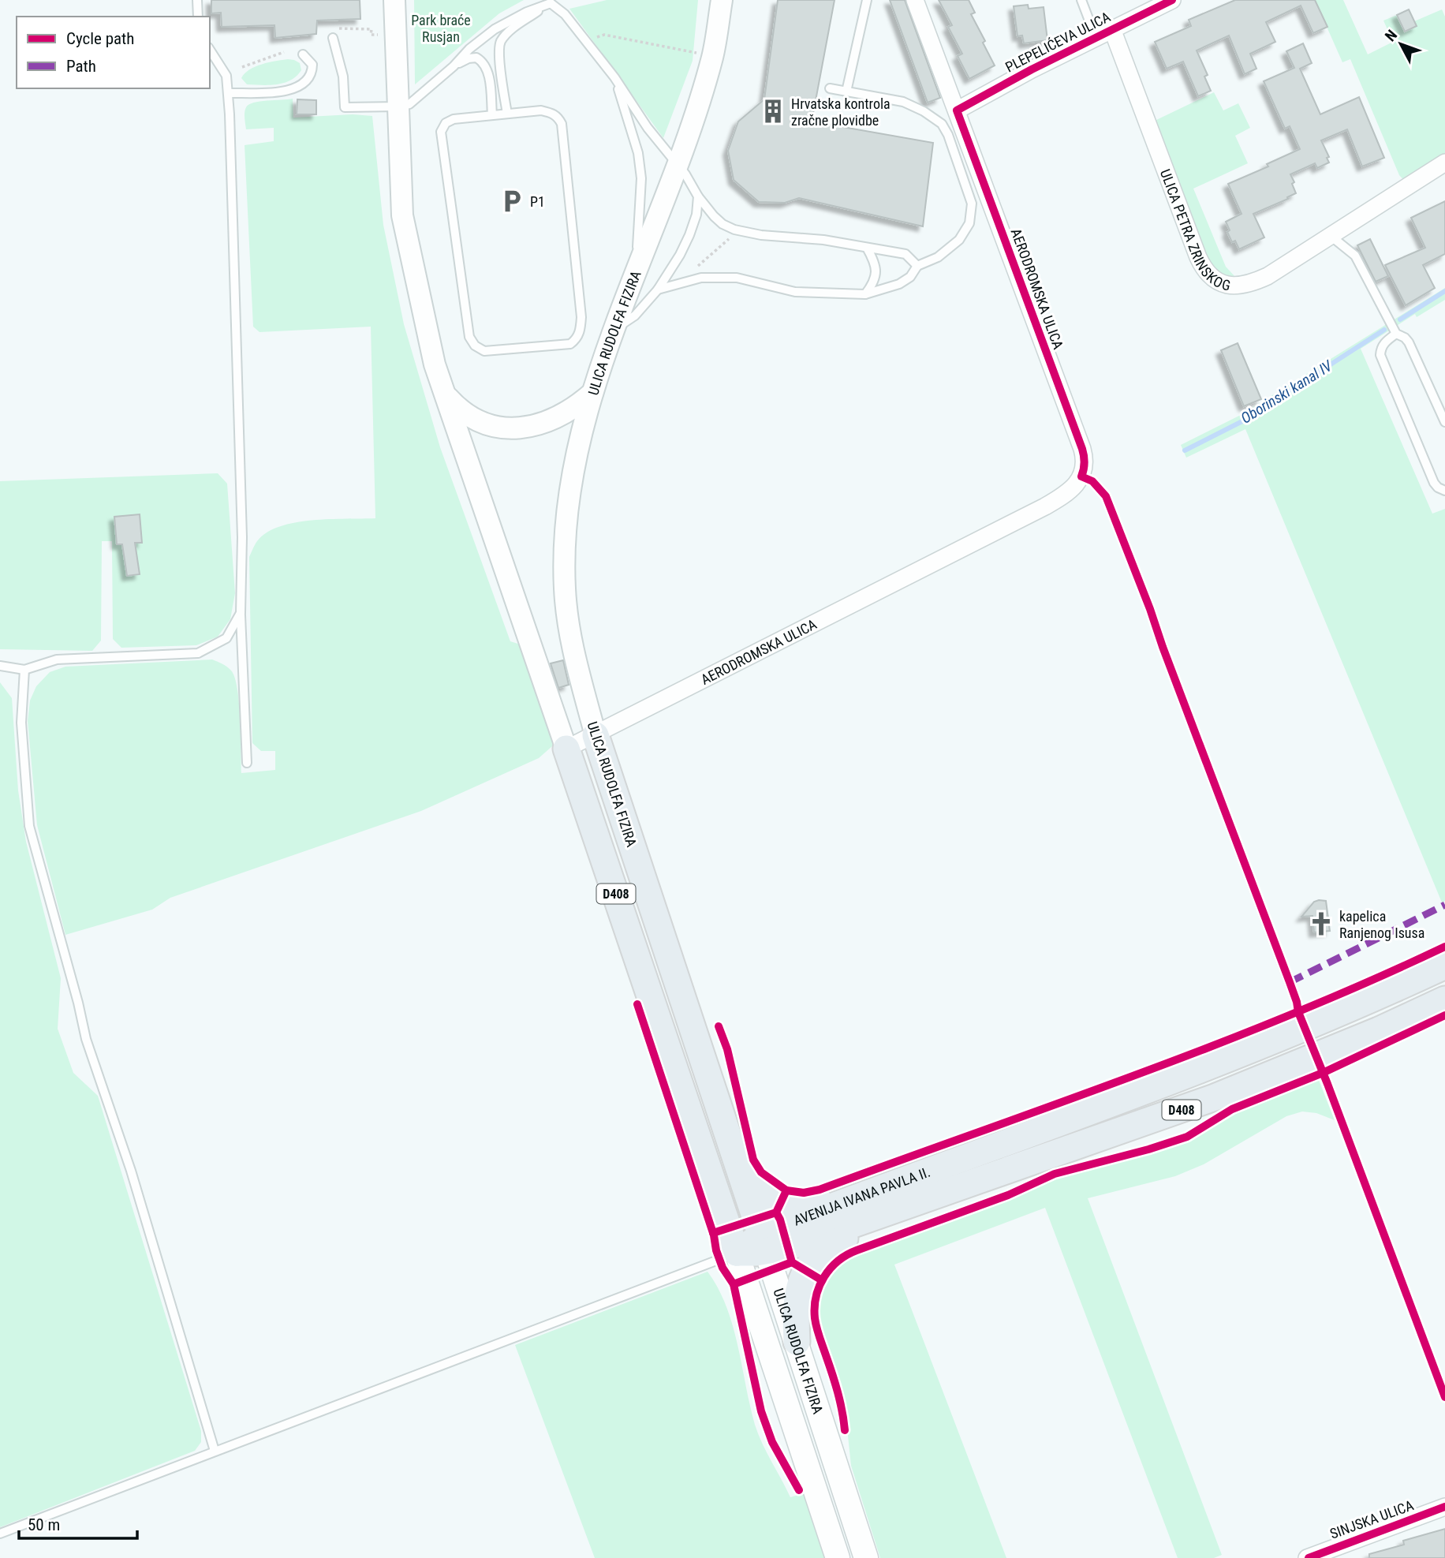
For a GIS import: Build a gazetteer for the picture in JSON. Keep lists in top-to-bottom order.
{
  "streets": {
    "main road": ["ULICA RUDOLFA FIZIRA", "D408", "AVENIJA IVANA PAVLA II."],
    "street": [
      "PLEPELIĆEVA ULICA",
      "ULICA PETRA ZRINSKOG",
      "AERODROMSKA ULICA",
      "SINJSKA ULICA"
    ]
  },
  "crossings": [
    ["PLEPELIĆEVA ULICA", "ULICA PETRA ZRINSKOG"],
    ["PLEPELIĆEVA ULICA", "AERODROMSKA ULICA"],
    ["AERODROMSKA ULICA", "ULICA RUDOLFA FIZIRA"],
    ["ULICA RUDOLFA FIZIRA", "AVENIJA IVANA PAVLA II."]
  ],
  "water": ["Oborinski kanal IV"],
  "parks": ["Park braće Rusjan"],
  "places": {
    "building": ["Hrvatska kontrola zračne plovidbe"],
    "parking": ["P1"],
    "church": ["kapelica Ranjenog Isusa"]
  },
  "legend": ["Cycle path", "Path"],
  "scale_bar": "50 m",
  "north": "top left"
}
